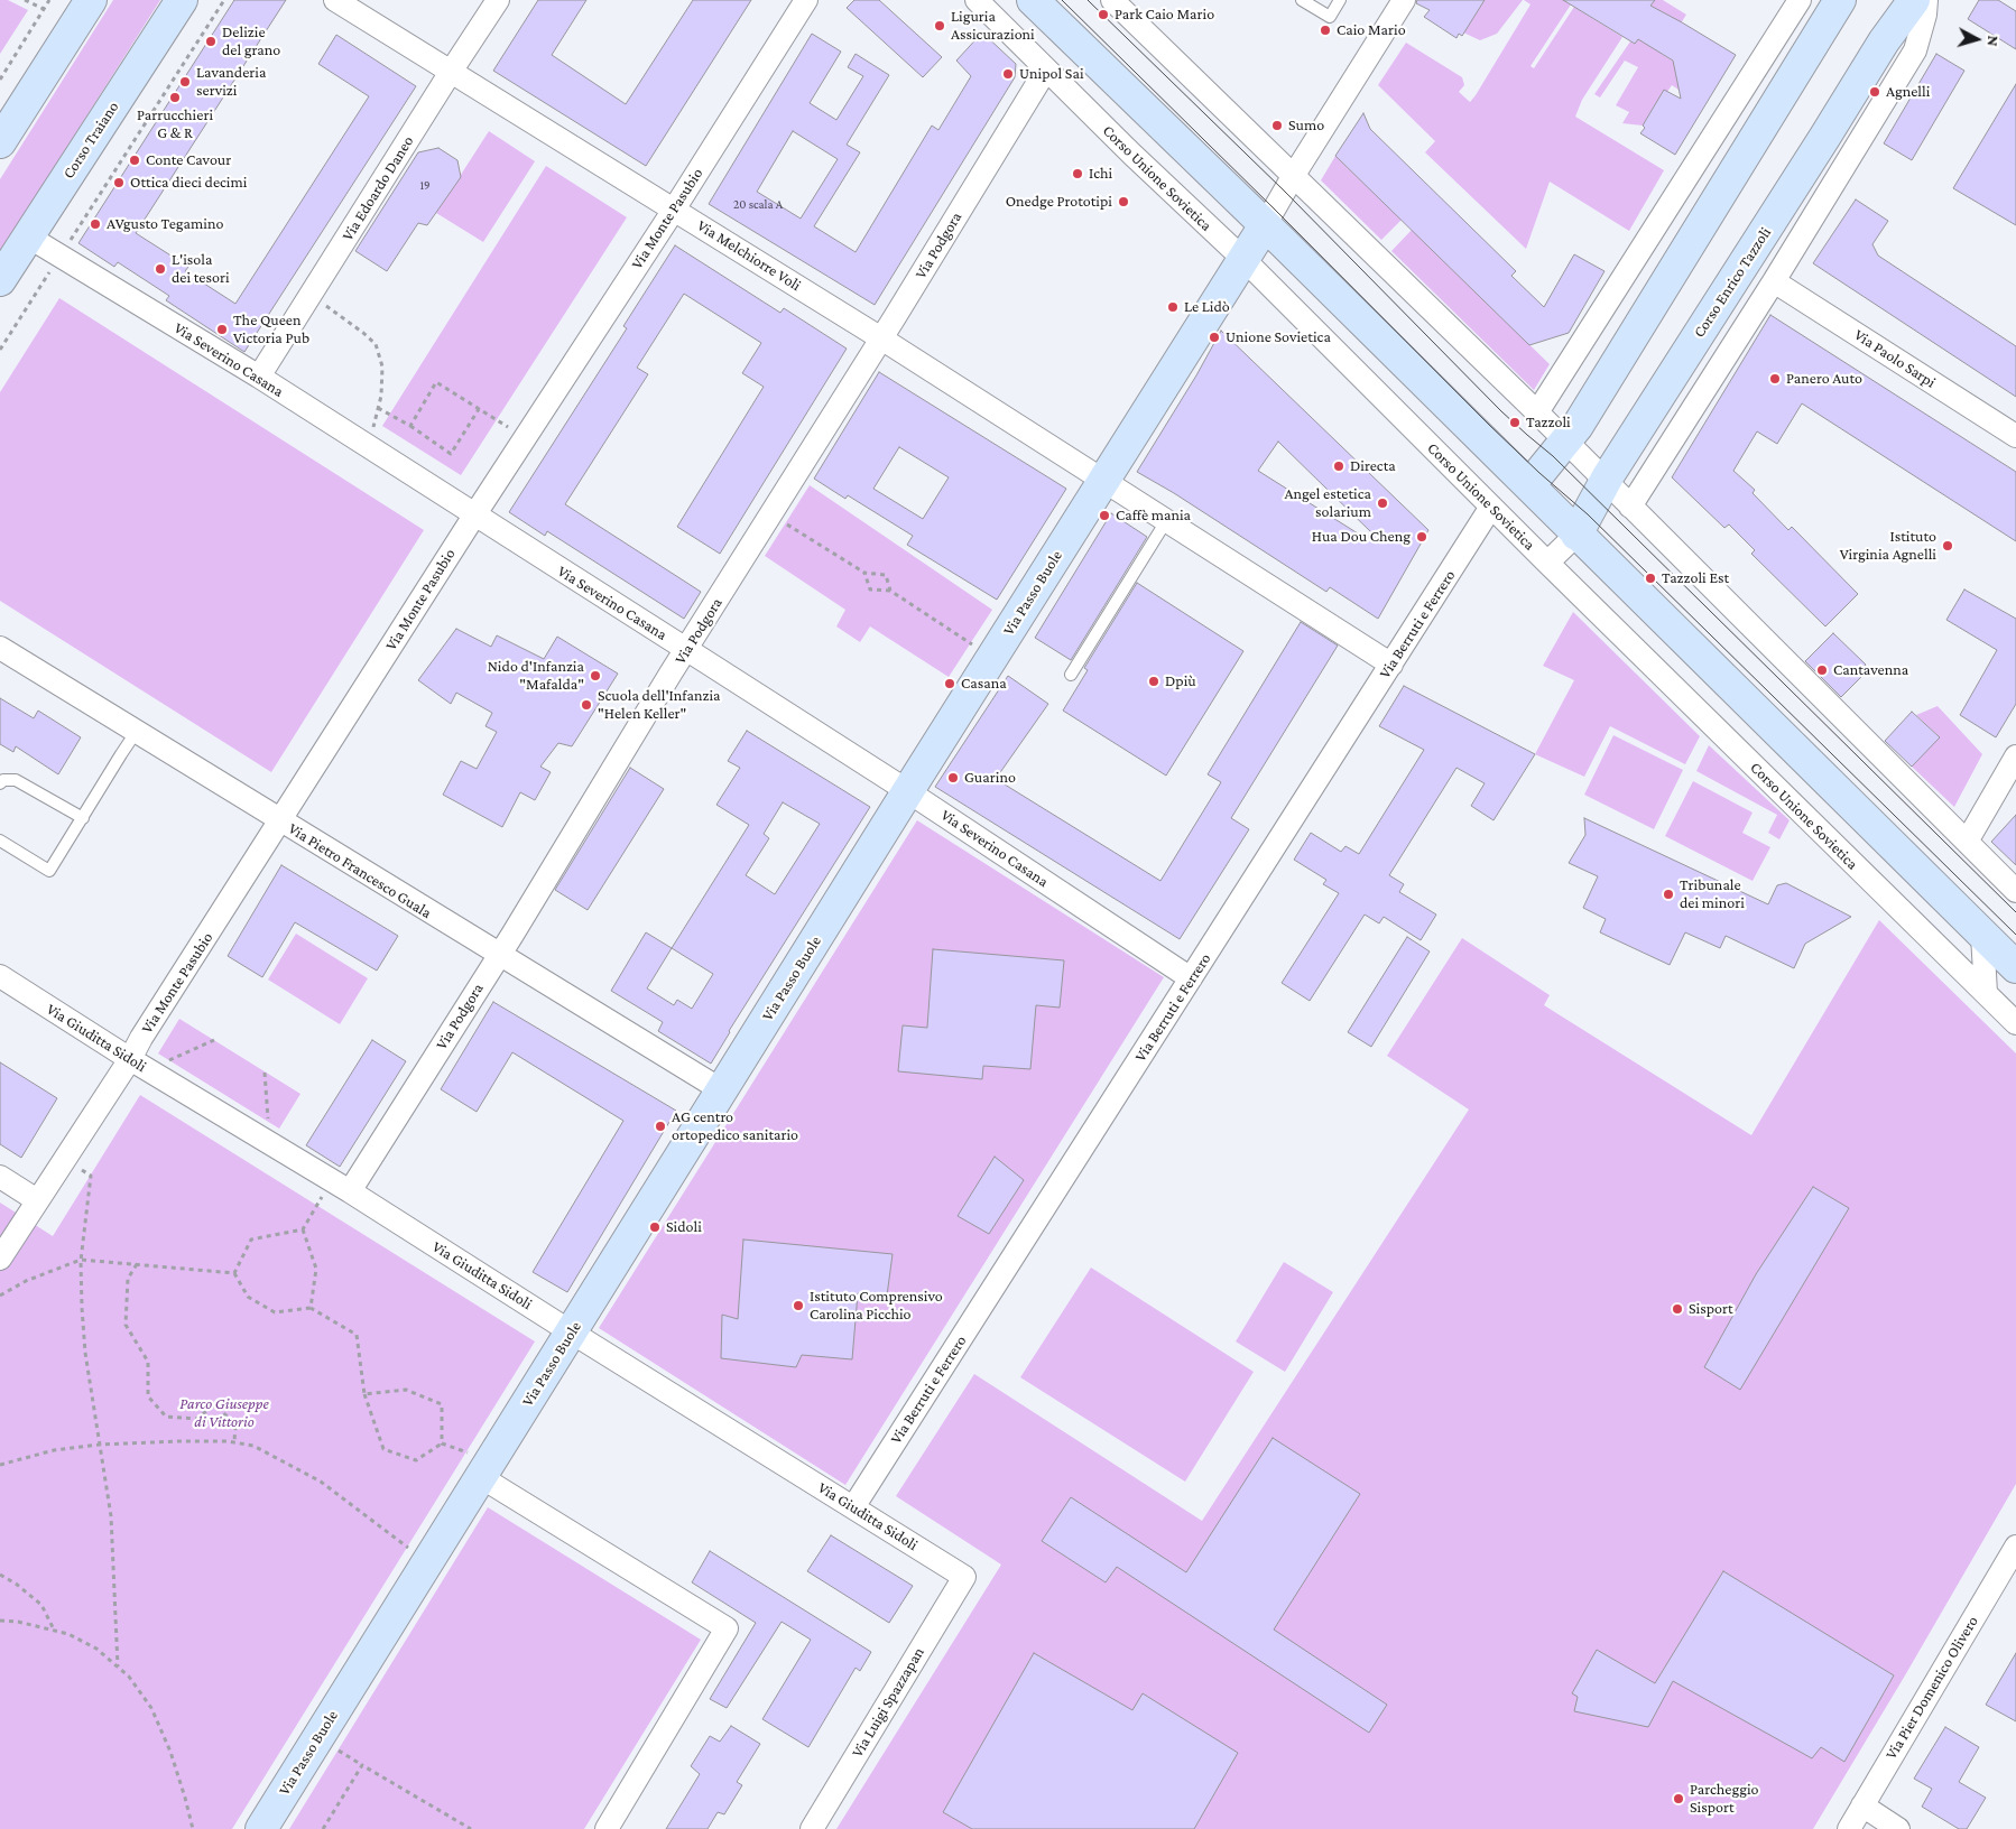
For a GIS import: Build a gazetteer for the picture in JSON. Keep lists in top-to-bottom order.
{
  "streets": {
    "street": [
      "Corso Traiano",
      "Corso Unione Sovietica",
      "Via Edoardo Daneo",
      "Via Monte Pasubio",
      "Via Podgora",
      "Via Melchiorre Voli",
      "Corso Enrico Tazzoli",
      "Via Paolo Sarpi",
      "Via Severino Casana",
      "Via Passo Buole",
      "Via Berruti e Ferrero",
      "Via Pietro Francesco Guala",
      "Via Giuditta Sidoli",
      "Via Pier Domenico Olivero",
      "Via Luigi Spazzapan"
    ]
  },
  "crossings": [
    ["Corso Traiano", "Via Severino Casana"],
    ["Corso Unione Sovietica", "Via Podgora"],
    ["Corso Unione Sovietica", "Corso Enrico Tazzoli"],
    ["Corso Unione Sovietica", "Via Passo Buole"],
    ["Corso Unione Sovietica", "Via Berruti e Ferrero"],
    ["Via Edoardo Daneo", "Via Melchiorre Voli"],
    ["Via Edoardo Daneo", "Via Severino Casana"],
    ["Via Monte Pasubio", "Via Melchiorre Voli"],
    ["Via Monte Pasubio", "Via Severino Casana"],
    ["Via Monte Pasubio", "Via Pietro Francesco Guala"],
    ["Via Monte Pasubio", "Via Giuditta Sidoli"],
    ["Via Podgora", "Via Melchiorre Voli"],
    ["Via Podgora", "Via Severino Casana"],
    ["Via Podgora", "Via Pietro Francesco Guala"],
    ["Via Podgora", "Via Giuditta Sidoli"],
    ["Via Melchiorre Voli", "Via Passo Buole"],
    ["Via Severino Casana", "Via Passo Buole"],
    ["Via Severino Casana", "Via Berruti e Ferrero"],
    ["Via Passo Buole", "Via Pietro Francesco Guala"],
    ["Via Passo Buole", "Via Giuditta Sidoli"],
    ["Via Berruti e Ferrero", "Via Giuditta Sidoli"],
    ["Via Giuditta Sidoli", "Via Luigi Spazzapan"]
  ],
  "parks": ["Parco Giuseppe di Vittorio"],
  "places": [
    "Park Caio Mario",
    "Liguria Assicurazioni",
    "Caio Mario",
    "Delizie del grano",
    "Unipol Sai",
    "Lavanderia servizi",
    "Agnelli",
    "Parrucchieri G & R",
    "Sumo",
    "Conte Cavour",
    "Ichi",
    "Ottica dieci decimi",
    "Onedge Prototipi",
    "AVgusto Tegamino",
    "L'isola dei tesori",
    "Le Lidò",
    "The Queen Victoria Pub",
    "Unione Sovietica",
    "Panero Auto",
    "Tazzoli",
    "Directa",
    "Angel estetica solarium",
    "Caffè mania",
    "Hua Dou Cheng",
    "Istituto Virginia Agnelli",
    "Tazzoli Est",
    "Cantavenna",
    "Nido d'Infanzia \"Mafalda\"",
    "Dpiù",
    "Casana",
    "Scuola dell'Infanzia \"Helen Keller\"",
    "Guarino",
    "Tribunale dei minori",
    "AG centro ortopedico sanitario",
    "Sidoli",
    "Istituto Comprensivo Carolina Picchio",
    "Sisport",
    "Parcheggio Sisport"
  ],
  "house_numbers": ["19", "20 scala A"],
  "north": "right"
}
